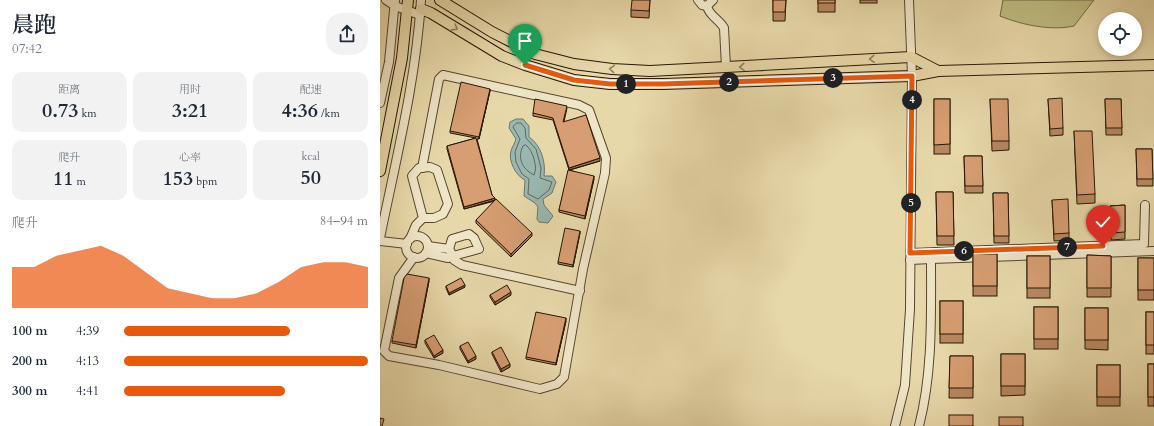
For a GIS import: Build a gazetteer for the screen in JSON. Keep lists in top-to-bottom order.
{
  "page": {
    "heading": ["晨跑", "07:42"],
    "stats": [
      ["距离", "0.73 km"],
      ["用时", "3:21"],
      ["配速", "4:36 /km"],
      ["爬升", "11 m"],
      ["心率", "153 bpm"],
      ["kcal", "50"]
    ],
    "pins": [
      "3",
      "2",
      "1",
      "4",
      "5",
      "7",
      "6"
    ],
    "chart": ["爬升", "84–94 m"],
    "list": [
      {
        "name": "100 m",
        "note": "4:39"
      },
      {
        "name": "200 m",
        "note": "4:13"
      },
      {
        "name": "300 m",
        "note": "4:41"
      }
    ]
  }
}
